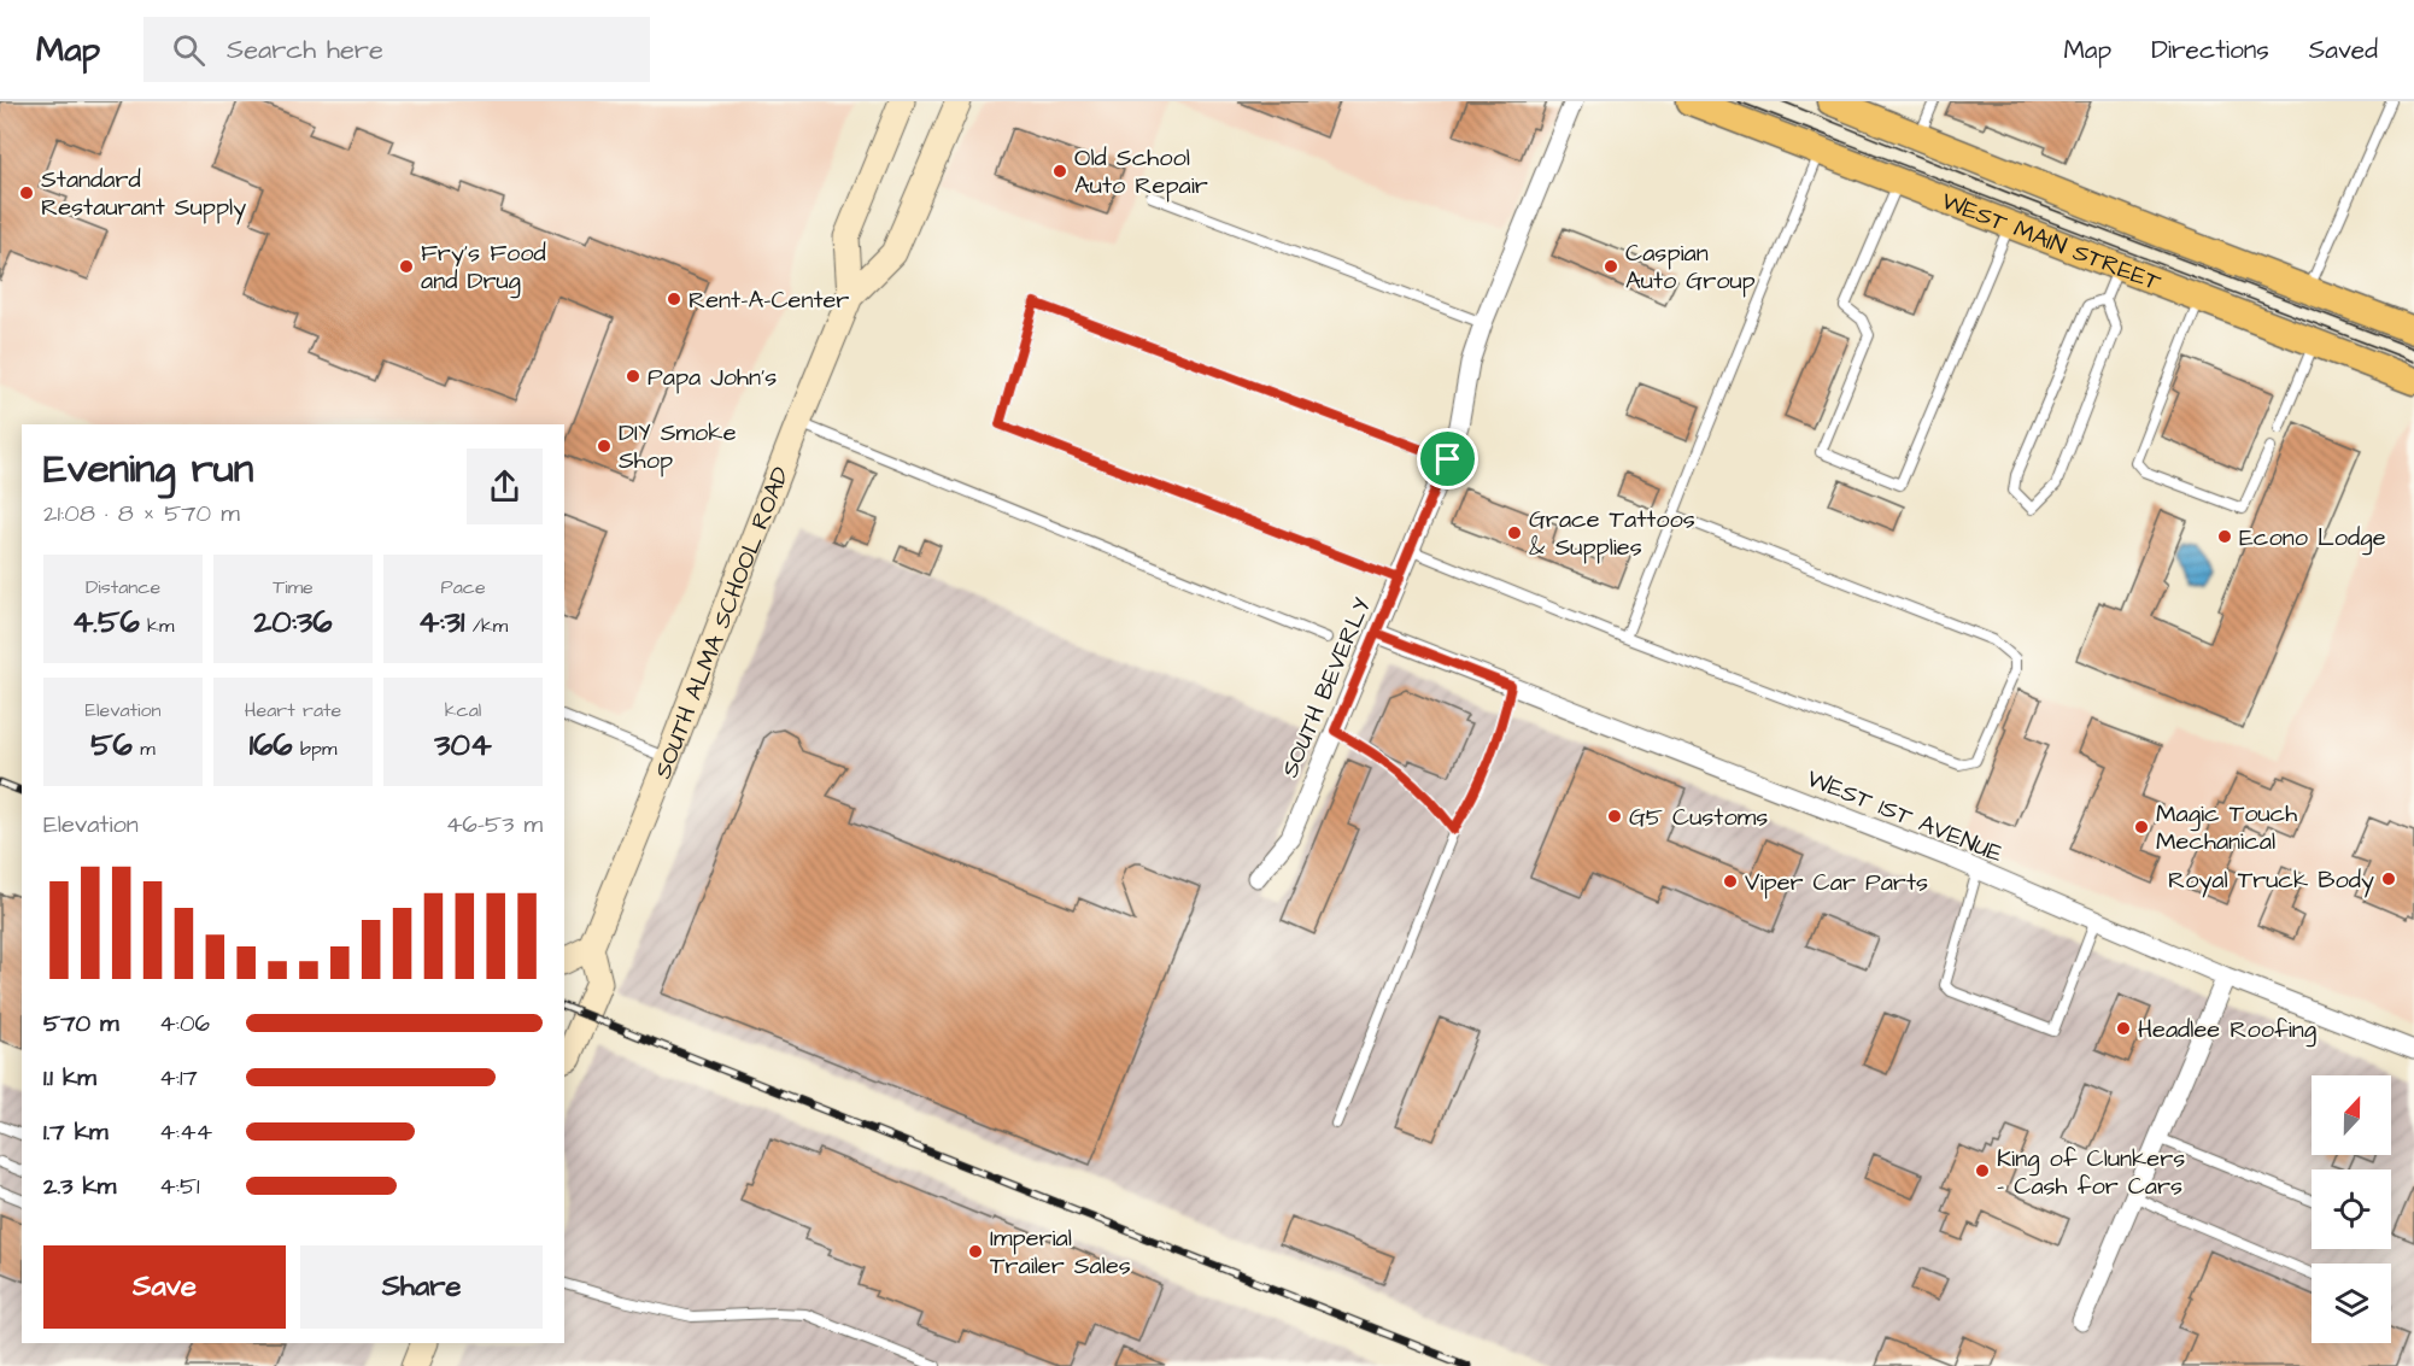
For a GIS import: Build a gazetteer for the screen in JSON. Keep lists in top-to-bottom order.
{
  "streets": {
    "main road": ["WEST MAIN STREET", "SOUTH ALMA SCHOOL ROAD"],
    "street": ["SOUTH BEVERLY", "WEST 1ST AVENUE"]
  },
  "crossings": [
    ["SOUTH BEVERLY", "WEST 1ST AVENUE"]
  ],
  "places": [
    "Old School Auto Repair",
    "Standard Restaurant Supply",
    "Fry's Food and Drug",
    "Caspian Auto Group",
    "Rent-A-Center",
    "Papa John's",
    "DIY Smoke Shop",
    "Grace Tattoos & Supplies",
    "Econo Lodge",
    "G5 Customs",
    "Magic Touch Mechanical",
    "Royal Truck Body",
    "Viper Car Parts",
    "Headlee Roofing",
    "King of Clunkers - Cash for Cars",
    "Imperial Trailer Sales"
  ],
  "north": "top",
  "page": {
    "header": "Map",
    "search": "Search here",
    "nav": ["Map", "Directions", "Saved"],
    "heading": ["Evening run", "21:08 · 8 × 570 m"],
    "stats": [
      ["Distance", "4.56 km"],
      ["Time", "20:36"],
      ["Pace", "4:31 /km"],
      ["Elevation", "56 m"],
      ["Heart rate", "166 bpm"],
      ["kcal", "304"]
    ],
    "chart": ["Elevation", "46–53 m"],
    "list": [
      {
        "name": "570 m",
        "note": "4:06"
      },
      {
        "name": "1.1 km",
        "note": "4:17"
      },
      {
        "name": "1.7 km",
        "note": "4:44"
      },
      {
        "name": "2.3 km",
        "note": "4:51"
      }
    ],
    "buttons": ["Save", "Share"]
  }
}
